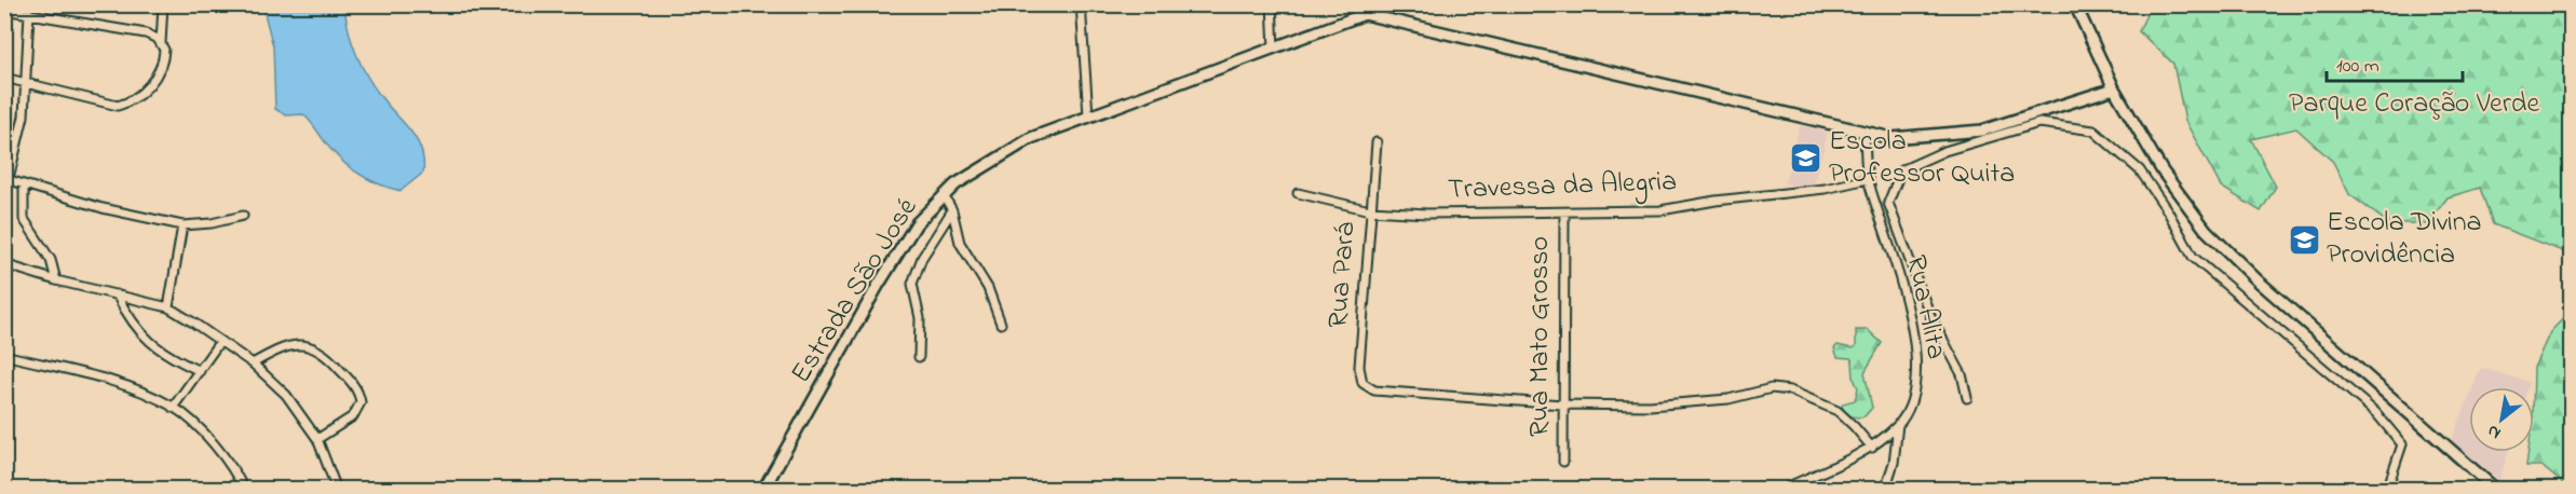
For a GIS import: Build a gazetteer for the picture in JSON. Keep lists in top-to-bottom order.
{
  "streets": {
    "street": [
      "Travessa da Alegria",
      "Rua Pará",
      "Estrada São José",
      "Rua Alita",
      "Rua Mato Grosso"
    ]
  },
  "crossings": [
    ["Travessa da Alegria", "Rua Pará"],
    ["Travessa da Alegria", "Rua Alita"],
    ["Travessa da Alegria", "Rua Mato Grosso"],
    ["Rua Pará", "Rua Mato Grosso"]
  ],
  "parks": ["Parque Coração Verde"],
  "places": {
    "school or university": ["Escola Professor Quita", "Escola Divina Providência"]
  },
  "scale_bar": "100 m",
  "north": "bottom left"
}
